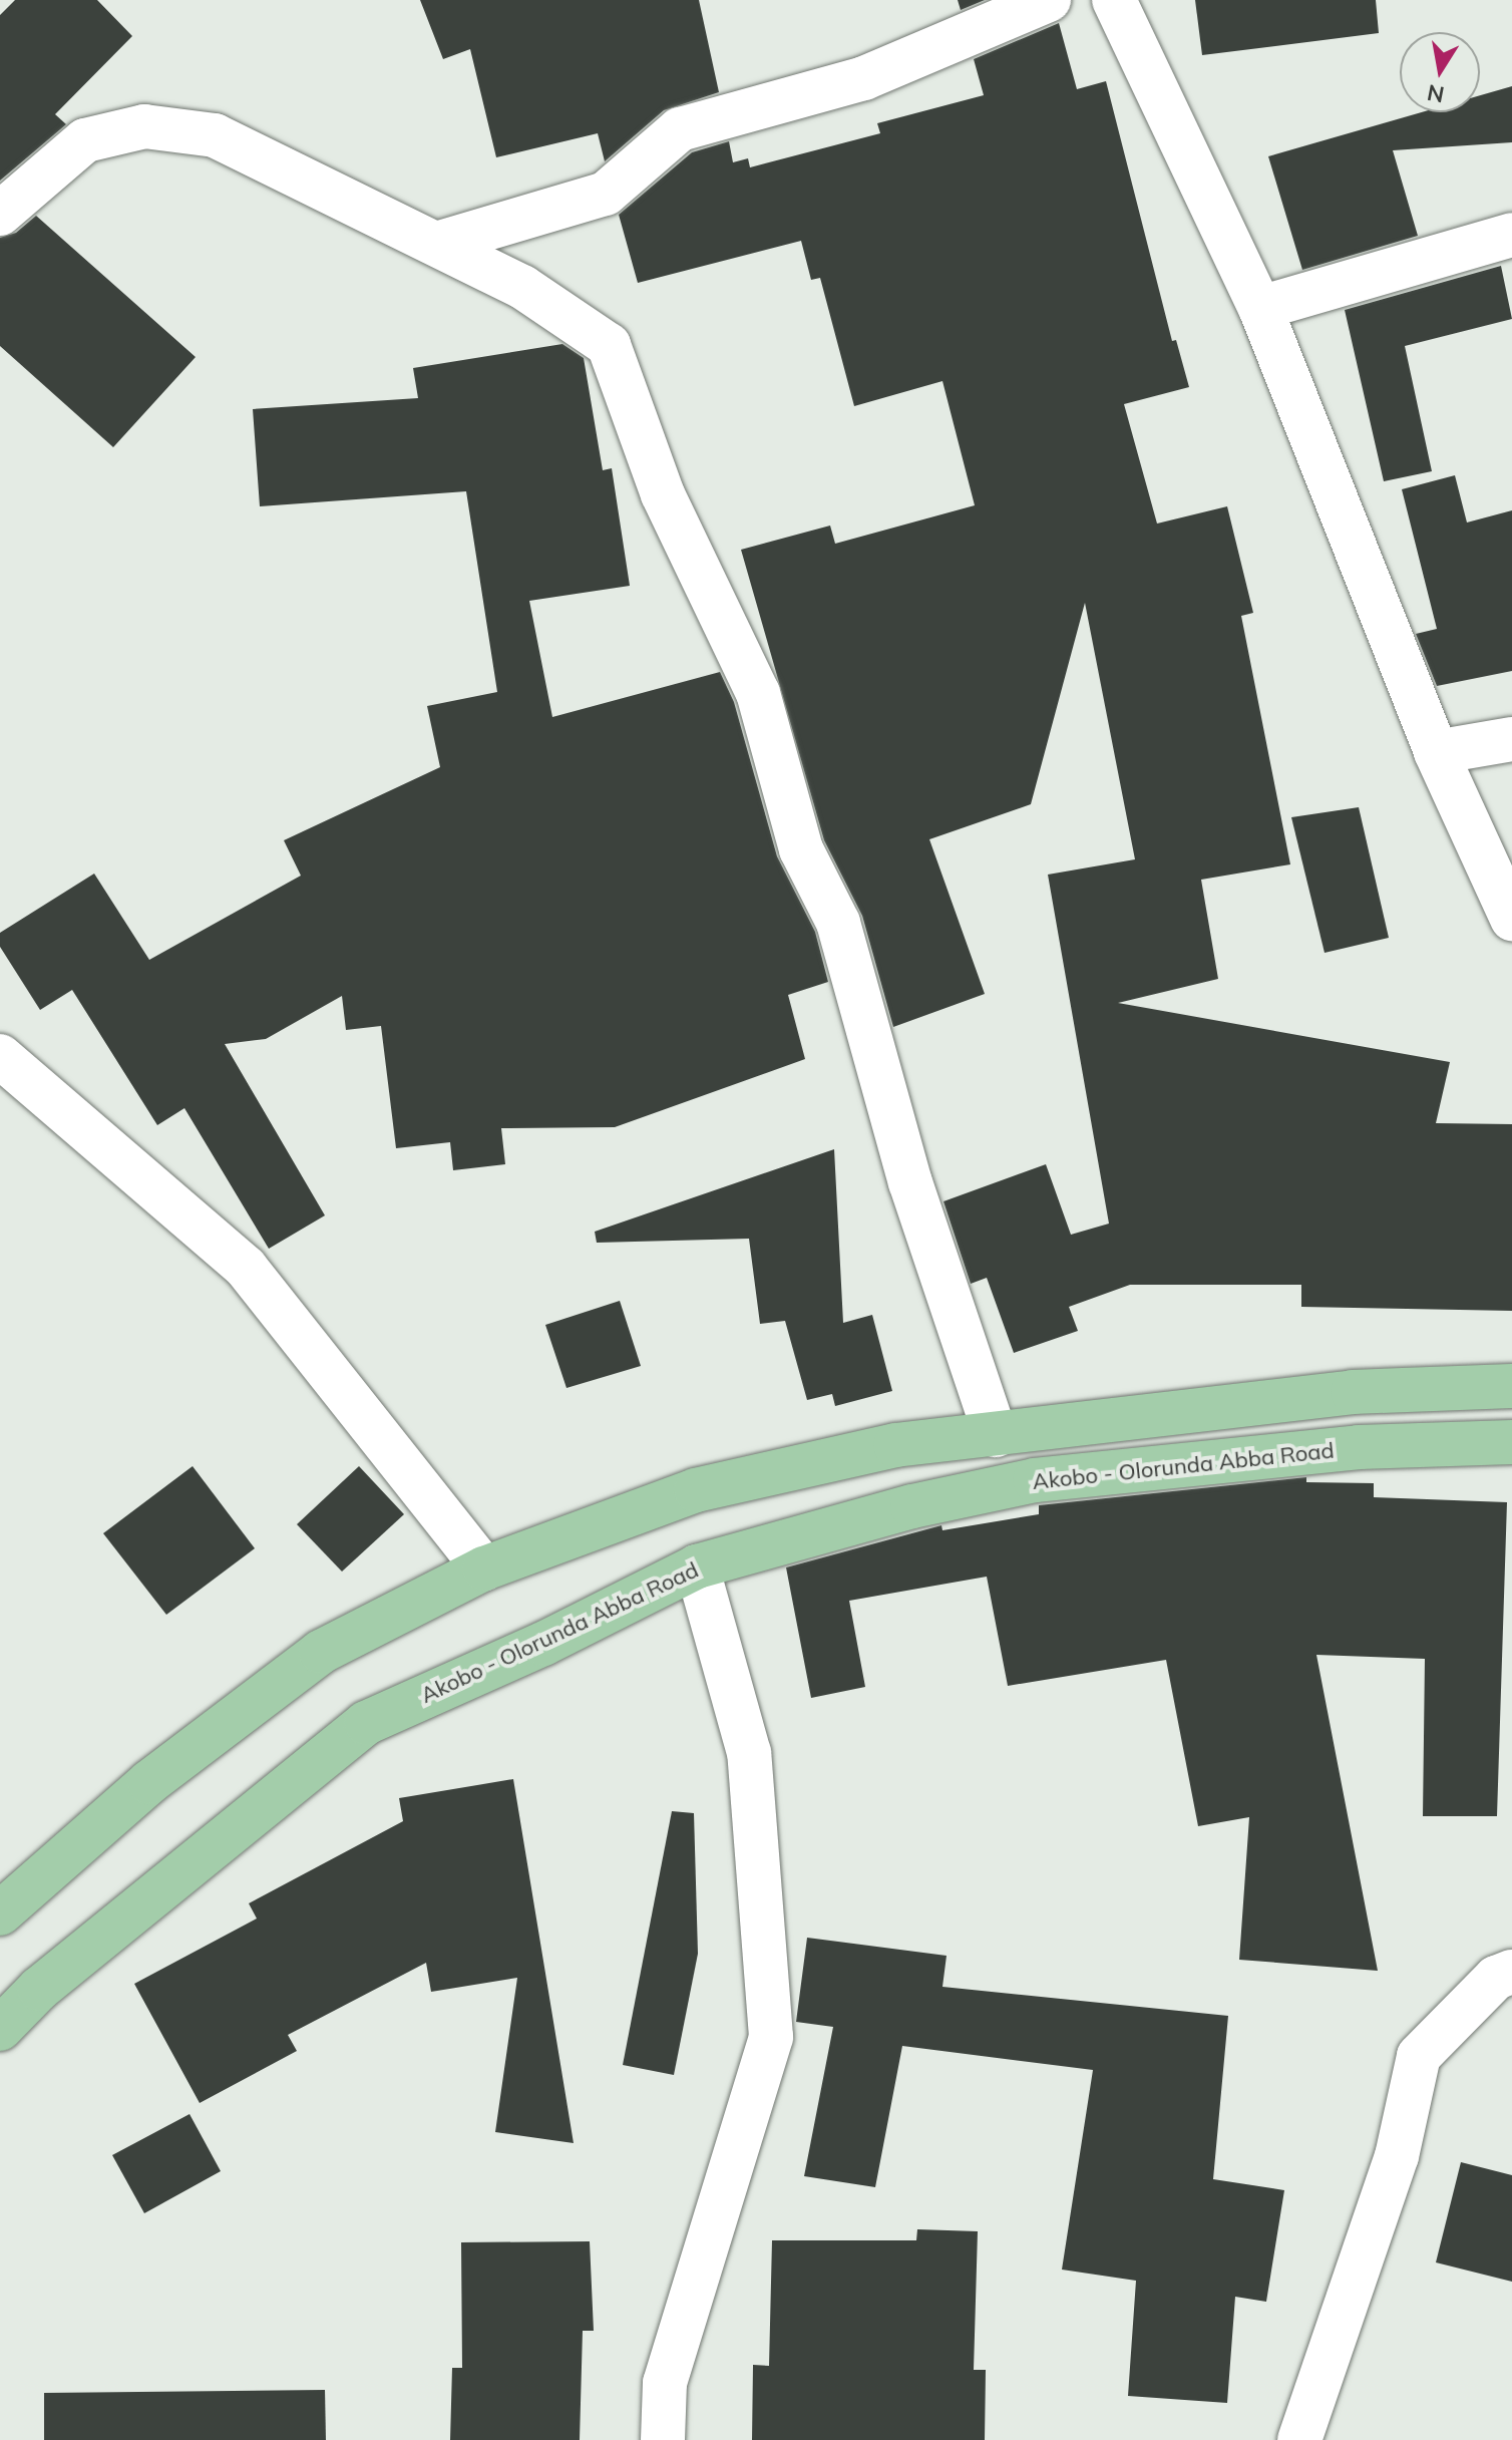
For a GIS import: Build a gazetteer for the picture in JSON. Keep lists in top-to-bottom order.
{
  "streets": {
    "main road": ["Akobo - Olorunda Abba Road"]
  },
  "north": "bottom"
}
